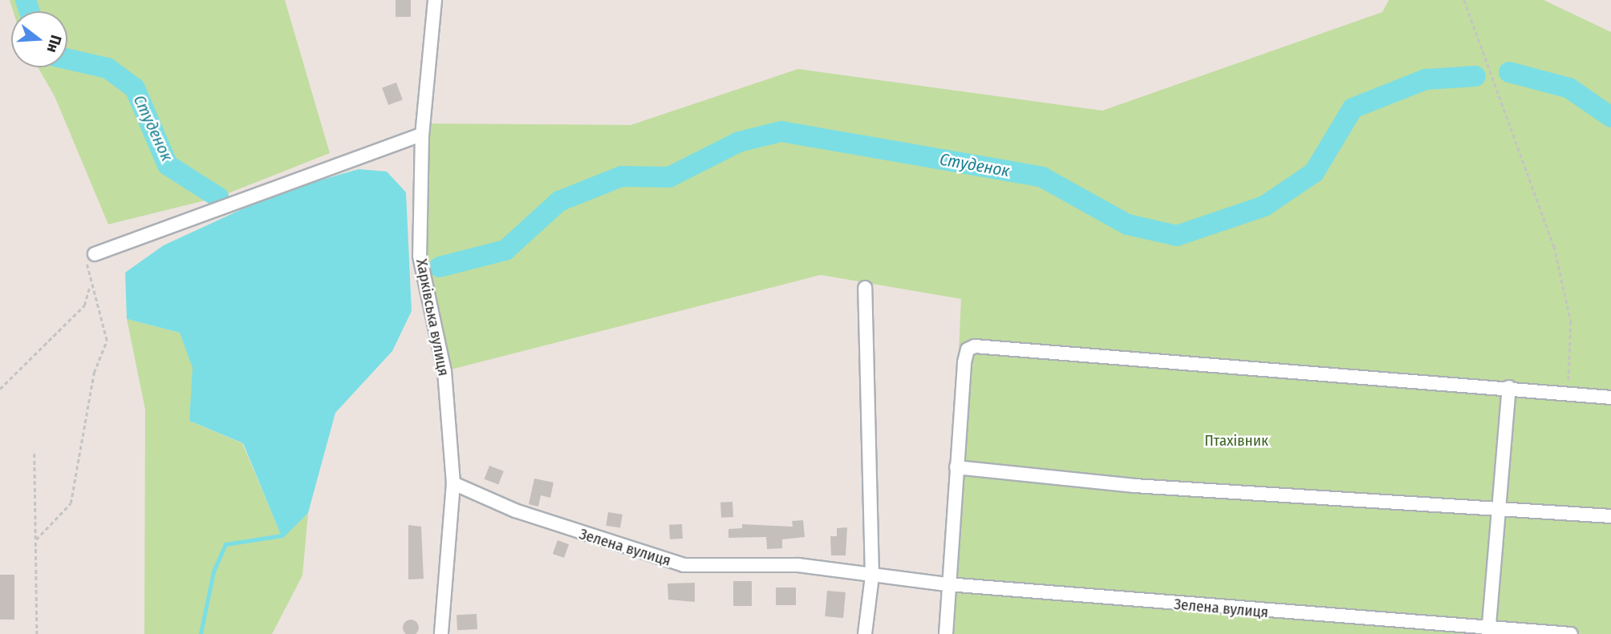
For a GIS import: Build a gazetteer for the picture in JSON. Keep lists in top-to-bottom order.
{
  "streets": {
    "street": ["Харківська вулиця", "Зелена вулиця"]
  },
  "crossings": [
    ["Харківська вулиця", "Зелена вулиця"]
  ],
  "water": ["Студенок"],
  "parks": ["Птахівник"],
  "north": "right"
}
